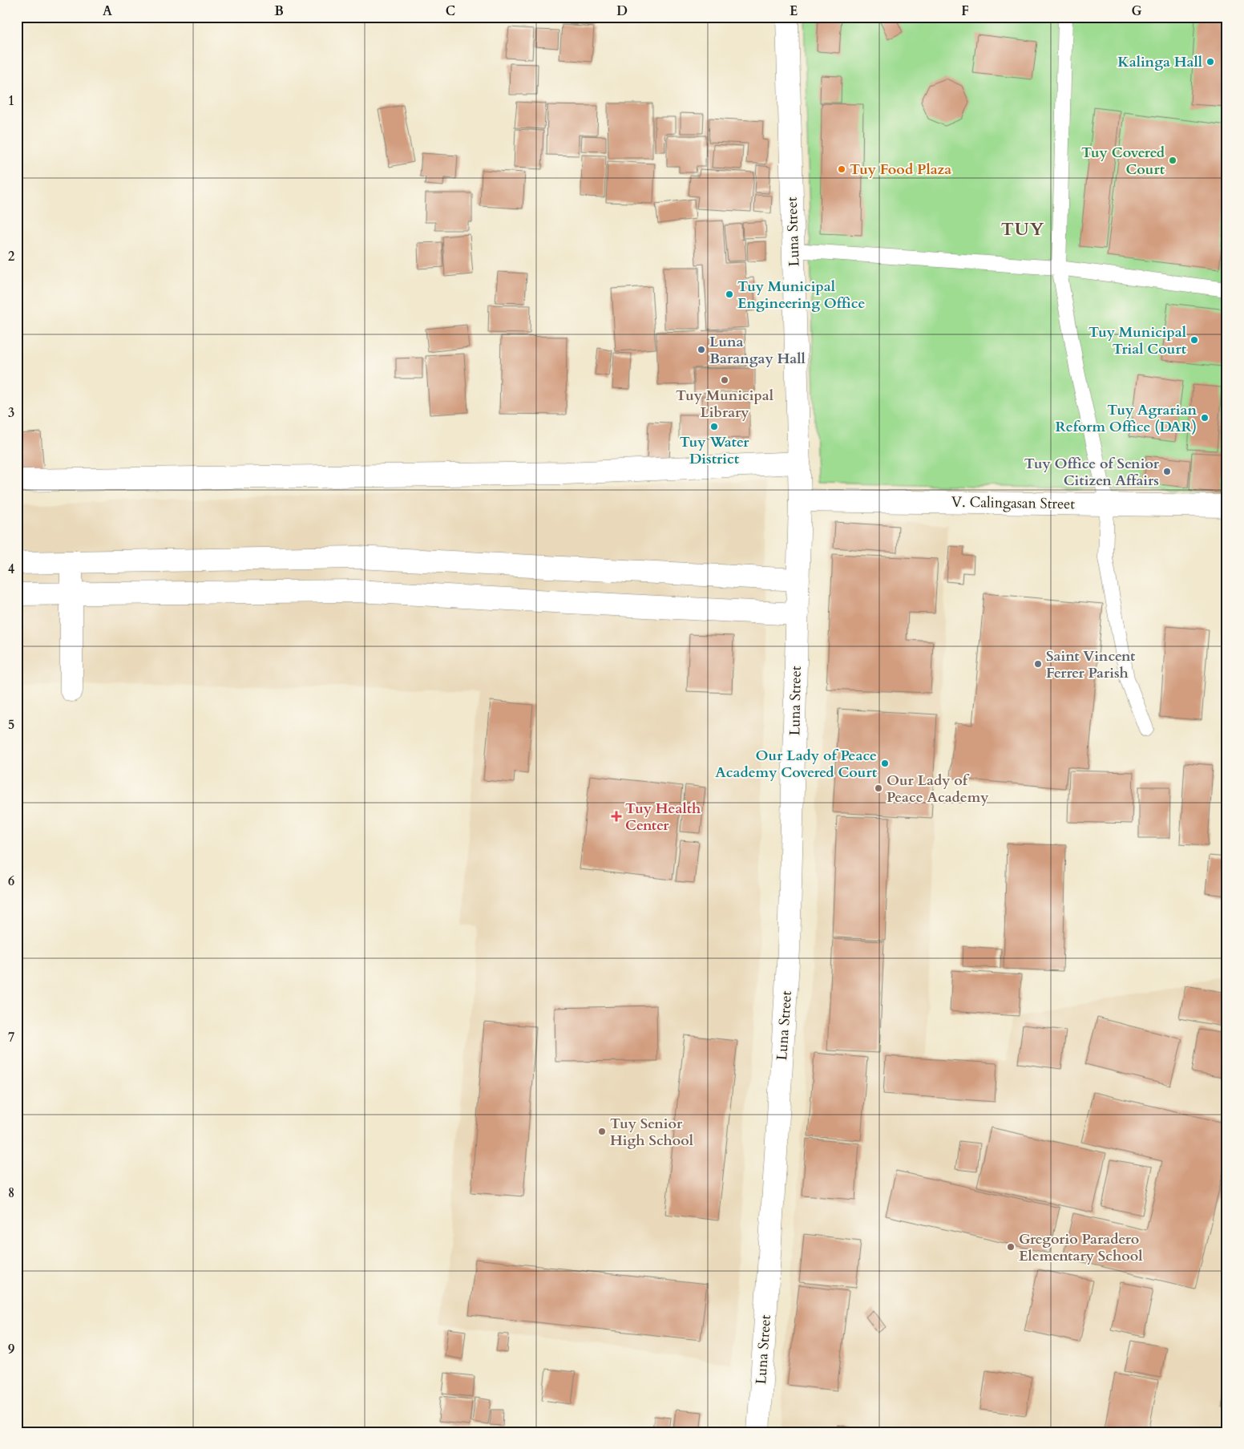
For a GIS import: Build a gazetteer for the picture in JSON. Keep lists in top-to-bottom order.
{
  "streets": {
    "street": ["Luna Street", "V. Calingasan Street"]
  },
  "crossings": [
    ["Luna Street", "V. Calingasan Street"]
  ],
  "districts": ["TUY"],
  "places": {
    "other": [
      "Kalinga Hall",
      "Tuy Covered Court",
      "Tuy Food Plaza",
      "Tuy Municipal Engineering Office",
      "Tuy Municipal Trial Court",
      "Luna Barangay Hall",
      "Tuy Municipal Library",
      "Tuy Agrarian Reform Office (DAR)",
      "Tuy Water District",
      "Tuy Office of Senior Citizen Affairs",
      "Saint Vincent Ferrer Parish",
      "Our Lady of Peace Academy Covered Court",
      "Our Lady of Peace Academy",
      "Tuy Senior High School",
      "Gregorio Paradero Elementary School"
    ],
    "health": ["Tuy Health Center"]
  },
  "grid": {
    "columns": [
      "A",
      "B",
      "C",
      "D",
      "E",
      "F",
      "G"
    ],
    "rows": [
      "1",
      "2",
      "3",
      "4",
      "5",
      "6",
      "7",
      "8",
      "9"
    ]
  }
}
